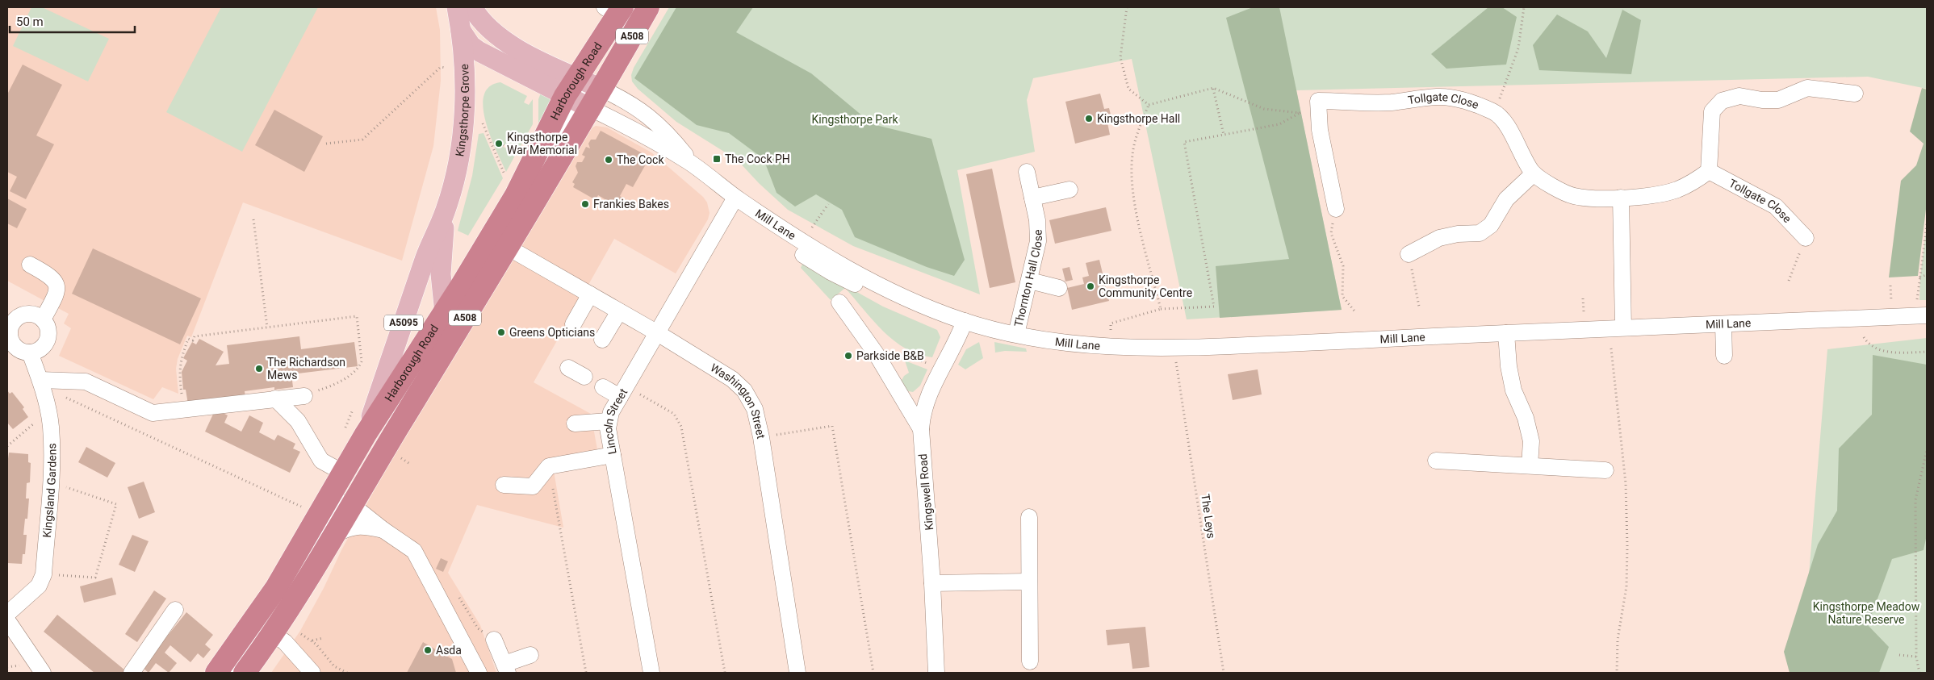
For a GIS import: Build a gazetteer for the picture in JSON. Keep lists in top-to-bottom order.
{
  "streets": {
    "highway": ["A508", "Harborough Road"],
    "main road": ["Kingsthorpe Grove", "A5095"],
    "street": [
      "Tollgate Close",
      "Mill Lane",
      "Thornton Hall Close",
      "Washington Street",
      "Lincoln Street",
      "Kingsland Gardens",
      "Kingswell Road"
    ],
    "path": ["The Leys"]
  },
  "crossings": [
    ["Harborough Road", "Kingsthorpe Grove"],
    ["Harborough Road", "Mill Lane"],
    ["Harborough Road", "Washington Street"],
    ["Mill Lane", "Thornton Hall Close"],
    ["Mill Lane", "Lincoln Street"],
    ["Mill Lane", "Kingswell Road"],
    ["Washington Street", "Lincoln Street"]
  ],
  "parks": ["Kingsthorpe Park", "Kingsthorpe Meadow Nature Reserve"],
  "places": {
    "other": [
      "Kingsthorpe Hall",
      "Kingsthorpe War Memorial",
      "The Cock",
      "Frankies Bakes",
      "Kingsthorpe Community Centre",
      "Greens Opticians",
      "Parkside B&B",
      "The Richardson Mews",
      "Asda"
    ],
    "transit": ["The Cock PH"]
  },
  "scale_bar": "50 m"
}
